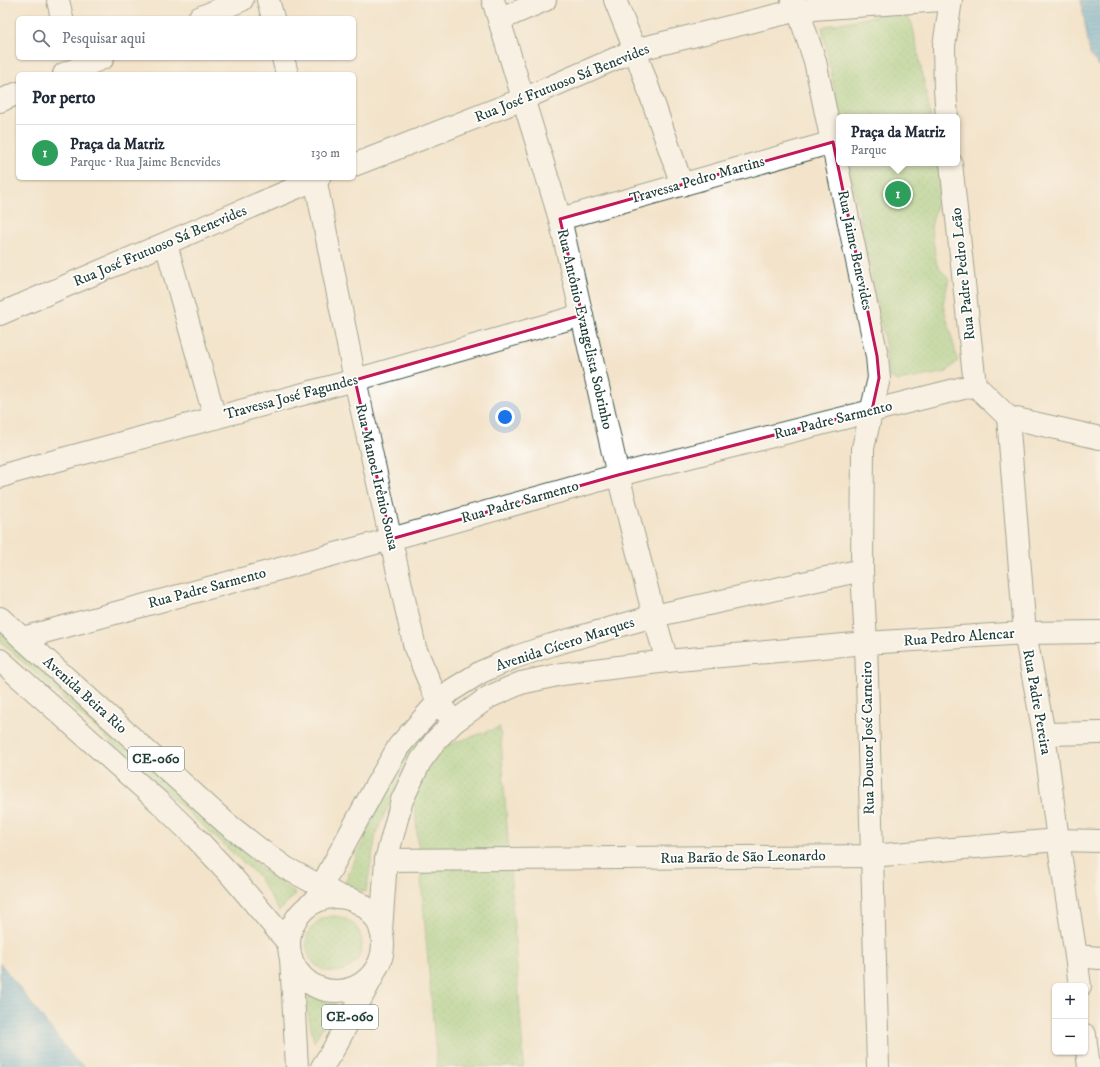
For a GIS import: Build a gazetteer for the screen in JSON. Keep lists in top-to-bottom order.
{
  "streets": {
    "street": [
      "Rua José Frutuoso Sá Benevides",
      "Travessa Pedro Martins",
      "Rua Jaime Benevides",
      "Rua Padre Pedro Leão",
      "Rua Antônio Evangelista Sobrinho",
      "Travessa José Fagundes",
      "Rua Padre Sarmento",
      "Rua Manoel Irênio Sousa",
      "Rua Pedro Alencar",
      "Avenida Cícero Marques",
      "Avenida Beira Rio",
      "Rua Padre Pereira",
      "Rua Doutor José Carneiro",
      "CE-060",
      "Rua Barão de São Leonardo"
    ]
  },
  "crossings": [
    ["Rua José Frutuoso Sá Benevides", "Rua Jaime Benevides"],
    ["Rua José Frutuoso Sá Benevides", "Rua Antônio Evangelista Sobrinho"],
    ["Travessa Pedro Martins", "Rua Jaime Benevides"],
    ["Travessa Pedro Martins", "Rua Antônio Evangelista Sobrinho"],
    ["Rua Jaime Benevides", "Rua Padre Sarmento"],
    ["Rua Jaime Benevides", "Rua Doutor José Carneiro"],
    ["Rua Padre Pedro Leão", "Rua Padre Sarmento"],
    ["Rua Antônio Evangelista Sobrinho", "Travessa José Fagundes"],
    ["Rua Antônio Evangelista Sobrinho", "Rua Padre Sarmento"],
    ["Rua Antônio Evangelista Sobrinho", "Avenida Cícero Marques"],
    ["Travessa José Fagundes", "Rua Manoel Irênio Sousa"],
    ["Rua Padre Sarmento", "Rua Manoel Irênio Sousa"],
    ["Rua Padre Sarmento", "Avenida Beira Rio"],
    ["Rua Padre Sarmento", "Rua Doutor José Carneiro"],
    ["Rua Manoel Irênio Sousa", "Avenida Cícero Marques"],
    ["Rua Pedro Alencar", "Avenida Cícero Marques"],
    ["Rua Pedro Alencar", "Rua Padre Pereira"],
    ["Rua Pedro Alencar", "Rua Doutor José Carneiro"],
    ["Avenida Cícero Marques", "Avenida Beira Rio"],
    ["Avenida Cícero Marques", "Rua Doutor José Carneiro"],
    ["Avenida Cícero Marques", "CE-060"],
    ["Avenida Cícero Marques", "Rua Barão de São Leonardo"],
    ["Avenida Beira Rio", "CE-060"],
    ["Rua Padre Pereira", "Rua Barão de São Leonardo"],
    ["Rua Doutor José Carneiro", "Rua Barão de São Leonardo"]
  ],
  "page": {
    "search": "Pesquisar aqui",
    "heading": "Por perto",
    "popup": ["Praça da Matriz", "Parque"],
    "list": [
      {
        "mark": "1",
        "name": "Praça da Matriz",
        "note": "Parque · Rua Jaime Benevides",
        "value": "130 m"
      }
    ],
    "pins": "1",
    "map_buttons": ["+", "−"]
  }
}
